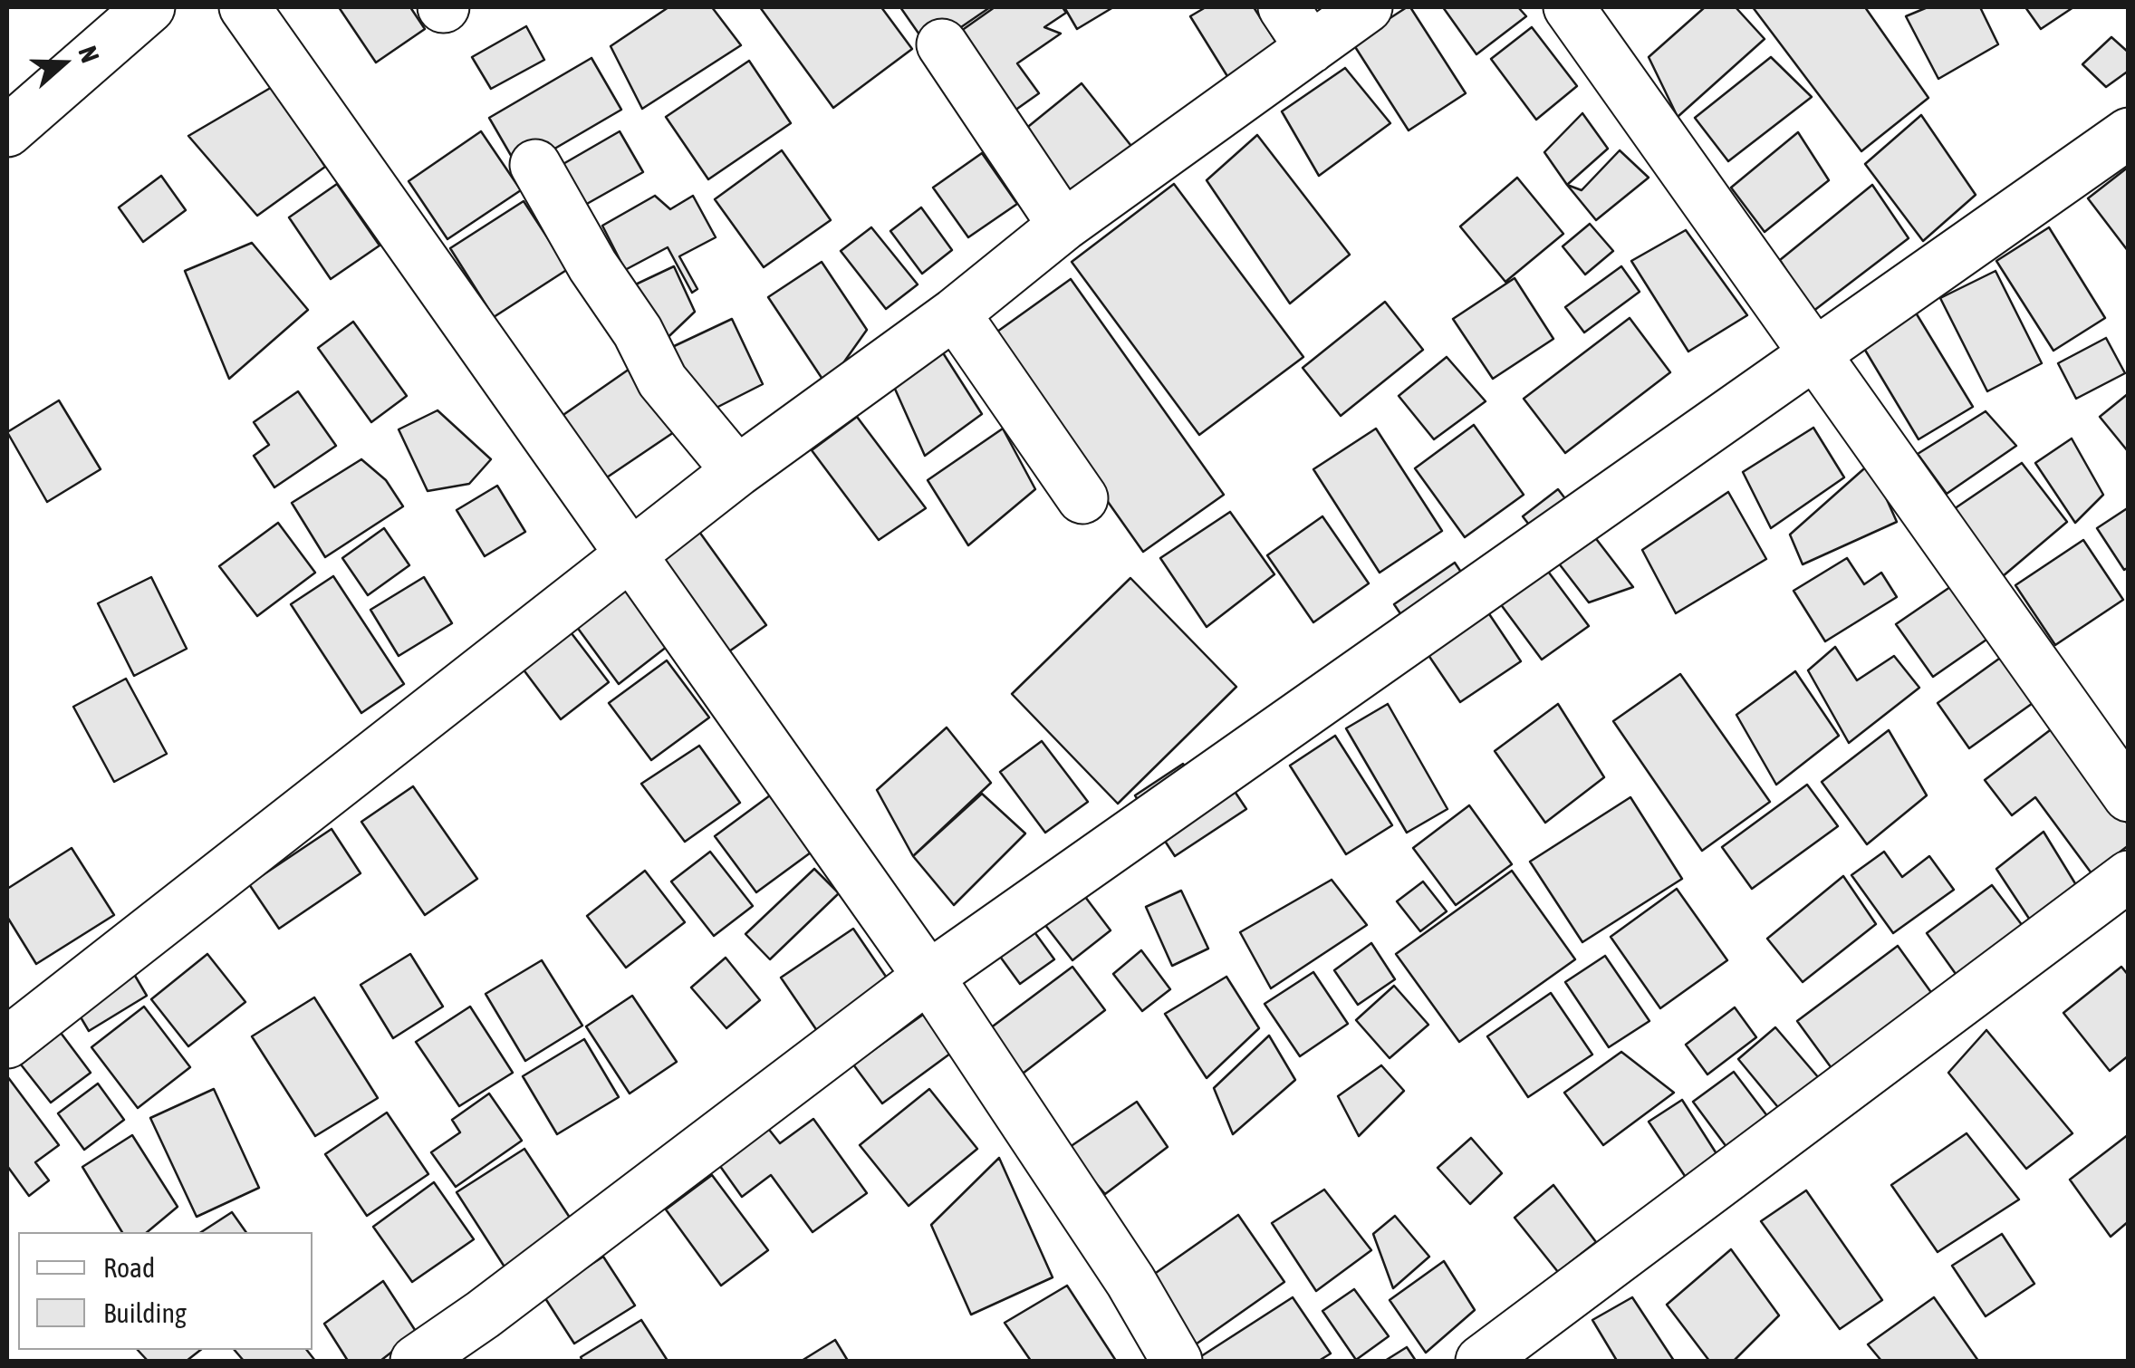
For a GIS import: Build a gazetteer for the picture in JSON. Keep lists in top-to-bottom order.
{
  "legend": ["Road", "Building"],
  "north": "right"
}
